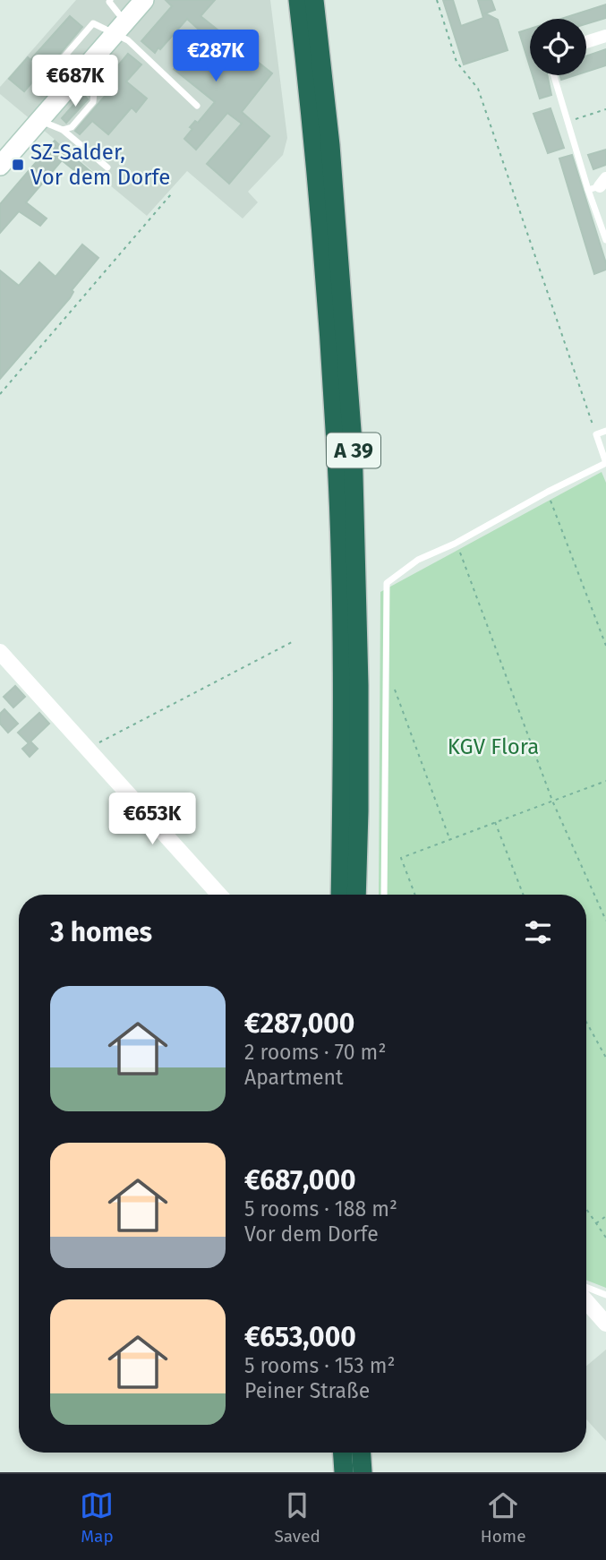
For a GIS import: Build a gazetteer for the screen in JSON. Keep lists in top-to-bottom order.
{
  "streets": {
    "highway": ["A 39"]
  },
  "parks": ["KGV Flora"],
  "places": {
    "transit": ["SZ-Salder, Vor dem Dorfe"]
  },
  "page": {
    "price": ["€287K", "€687K", "€653K"],
    "heading": "3 homes",
    "list": [
      {
        "name": "€287,000",
        "note": "2 rooms · 70 m² · Apartment"
      },
      {
        "name": "€687,000",
        "note": "5 rooms · 188 m² · Vor dem Dorfe"
      },
      {
        "name": "€653,000",
        "note": "5 rooms · 153 m² · Peiner Straße"
      }
    ],
    "tabs": ["Map", "Saved", "Home"]
  }
}
